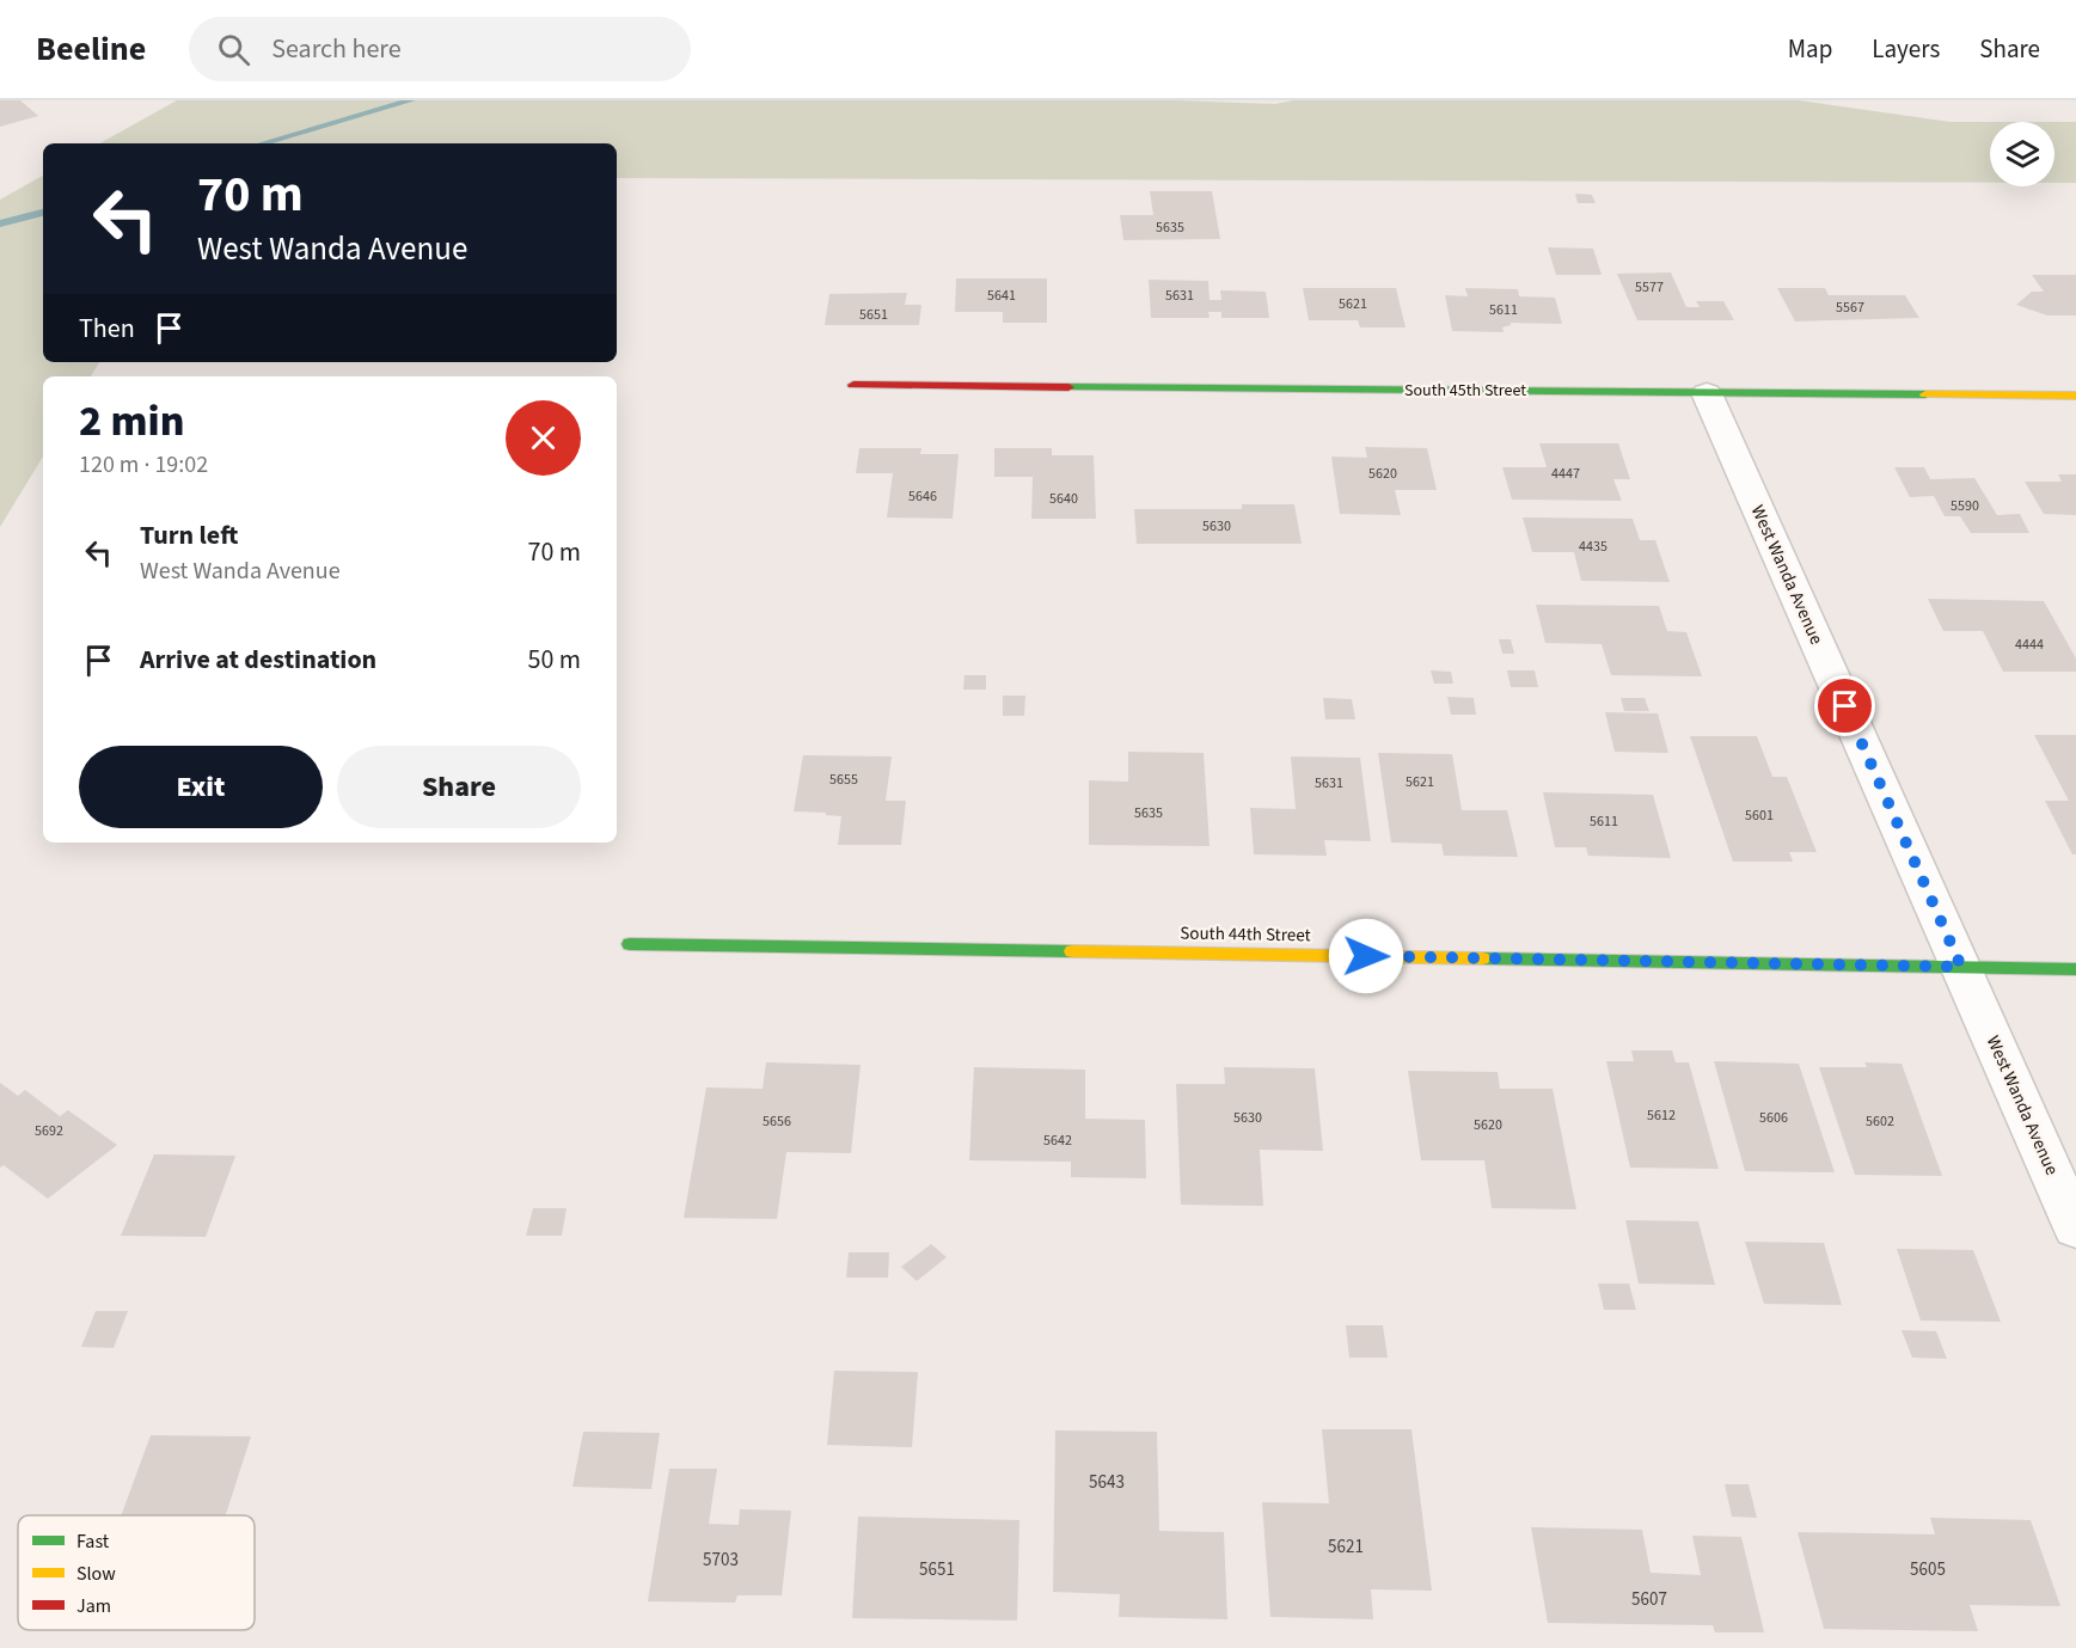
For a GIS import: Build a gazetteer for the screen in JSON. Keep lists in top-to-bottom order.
{
  "streets": {
    "street": ["South 45th Street", "West Wanda Avenue", "South 44th Street"]
  },
  "crossings": [
    ["South 45th Street", "West Wanda Avenue"],
    ["West Wanda Avenue", "South 44th Street"]
  ],
  "house_numbers": [
    "5635",
    "5577",
    "5641",
    "5631",
    "5621",
    "5567",
    "5611",
    "5651",
    "5620",
    "4447",
    "5646",
    "5640",
    "5590",
    "5630",
    "4435",
    "4444",
    "5655",
    "5621",
    "5631",
    "5635",
    "5601",
    "5611",
    "5612",
    "5630",
    "5606",
    "5656",
    "5602",
    "5620",
    "5692",
    "5642",
    "5643",
    "5621",
    "5703",
    "5651",
    "5605",
    "5607"
  ],
  "legend": ["Fast", "Slow", "Jam"],
  "page": {
    "header": "Beeline",
    "search": "Search here",
    "nav": ["Map", "Layers", "Share"],
    "turn": ["70 m", "West Wanda Avenue"],
    "then": "Then",
    "heading": ["2 min", "120 m · 19:02"],
    "list": [
      {
        "name": "Turn left",
        "note": "West Wanda Avenue",
        "value": "70 m"
      },
      {
        "name": "Arrive at destination",
        "value": "50 m"
      }
    ],
    "buttons": ["Exit", "Share"]
  }
}
